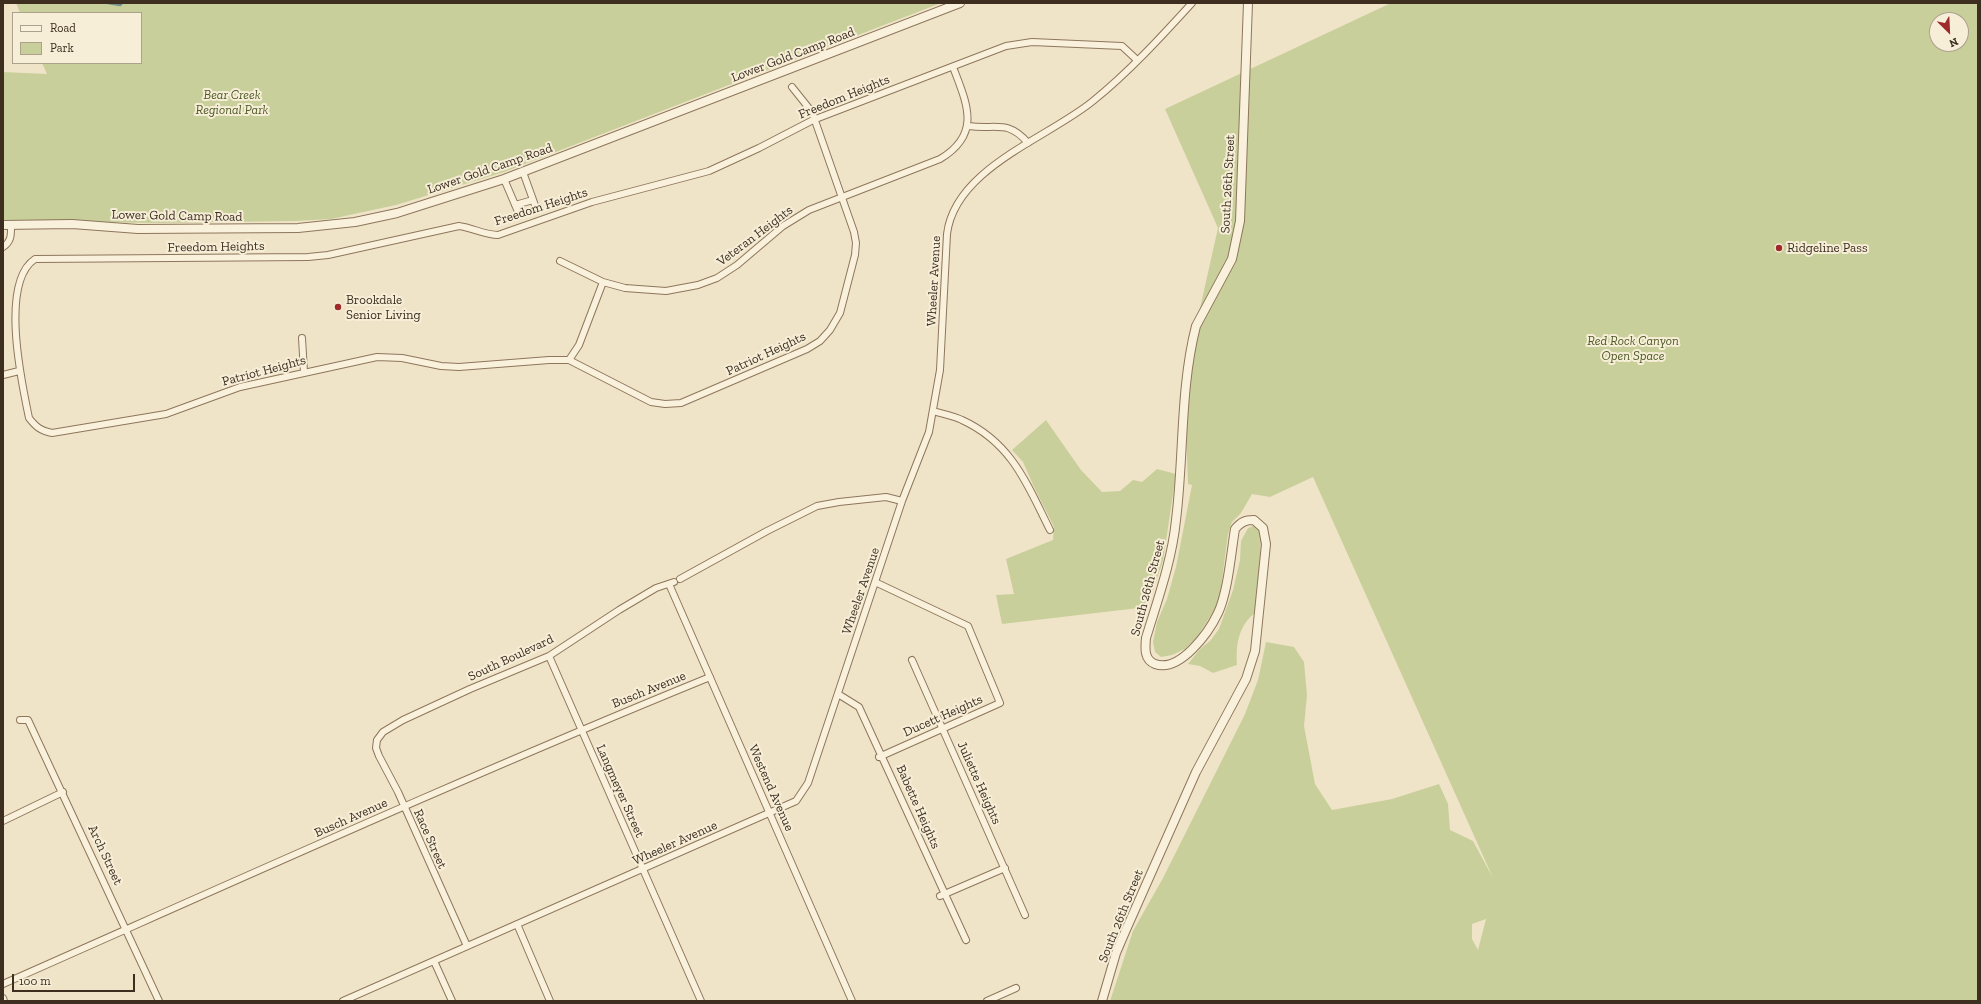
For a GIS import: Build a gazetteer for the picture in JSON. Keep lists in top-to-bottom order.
{
  "streets": {
    "street": [
      "Lower Gold Camp Road",
      "Freedom Heights",
      "South 26th Street",
      "Veteran Heights",
      "Wheeler Avenue",
      "Patriot Heights",
      "South Boulevard",
      "Busch Avenue",
      "Ducett Heights",
      "Juliette Heights",
      "Westend Avenue",
      "Langmeyer Street",
      "Babette Heights",
      "Race Street",
      "Arch Street"
    ]
  },
  "crossings": [
    ["Freedom Heights", "Wheeler Avenue"],
    ["Freedom Heights", "Patriot Heights"],
    ["Veteran Heights", "Patriot Heights"],
    ["Wheeler Avenue", "Ducett Heights"],
    ["Wheeler Avenue", "Westend Avenue"],
    ["Wheeler Avenue", "Langmeyer Street"],
    ["Wheeler Avenue", "Babette Heights"],
    ["Wheeler Avenue", "Race Street"],
    ["South Boulevard", "Westend Avenue"],
    ["South Boulevard", "Langmeyer Street"],
    ["South Boulevard", "Race Street"],
    ["Busch Avenue", "Westend Avenue"],
    ["Busch Avenue", "Langmeyer Street"],
    ["Busch Avenue", "Race Street"],
    ["Busch Avenue", "Arch Street"],
    ["Ducett Heights", "Juliette Heights"],
    ["Ducett Heights", "Babette Heights"]
  ],
  "parks": ["Bear Creek Regional Park", "Red Rock Canyon Open Space"],
  "places": ["Ridgeline Pass", "Brookdale Senior Living"],
  "legend": ["Road", "Park"],
  "scale_bar": "100 m",
  "north": "bottom right"
}
